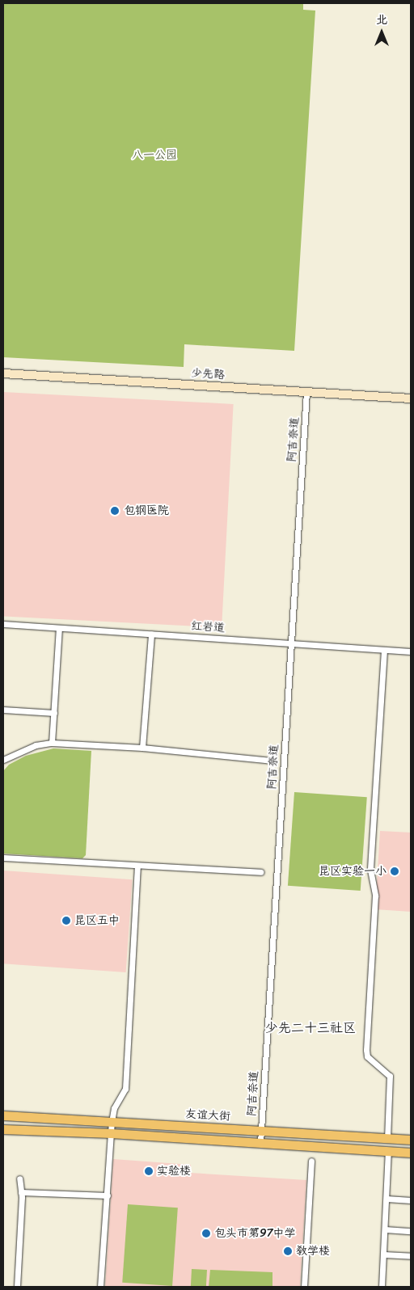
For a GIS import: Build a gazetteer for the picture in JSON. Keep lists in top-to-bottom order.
{
  "streets": {
    "main road": ["少先路", "友谊大街"],
    "street": ["阿吉奈道", "红岩道"]
  },
  "crossings": [
    ["少先路", "阿吉奈道"],
    ["阿吉奈道", "红岩道"],
    ["阿吉奈道", "友谊大街"]
  ],
  "districts": ["少先二十三社区"],
  "parks": ["八一公园"],
  "places": [
    "包钢医院",
    "昆区实验一小",
    "昆区五中",
    "实验楼",
    "包头市第97中学",
    "教学楼"
  ],
  "north": "top"
}
